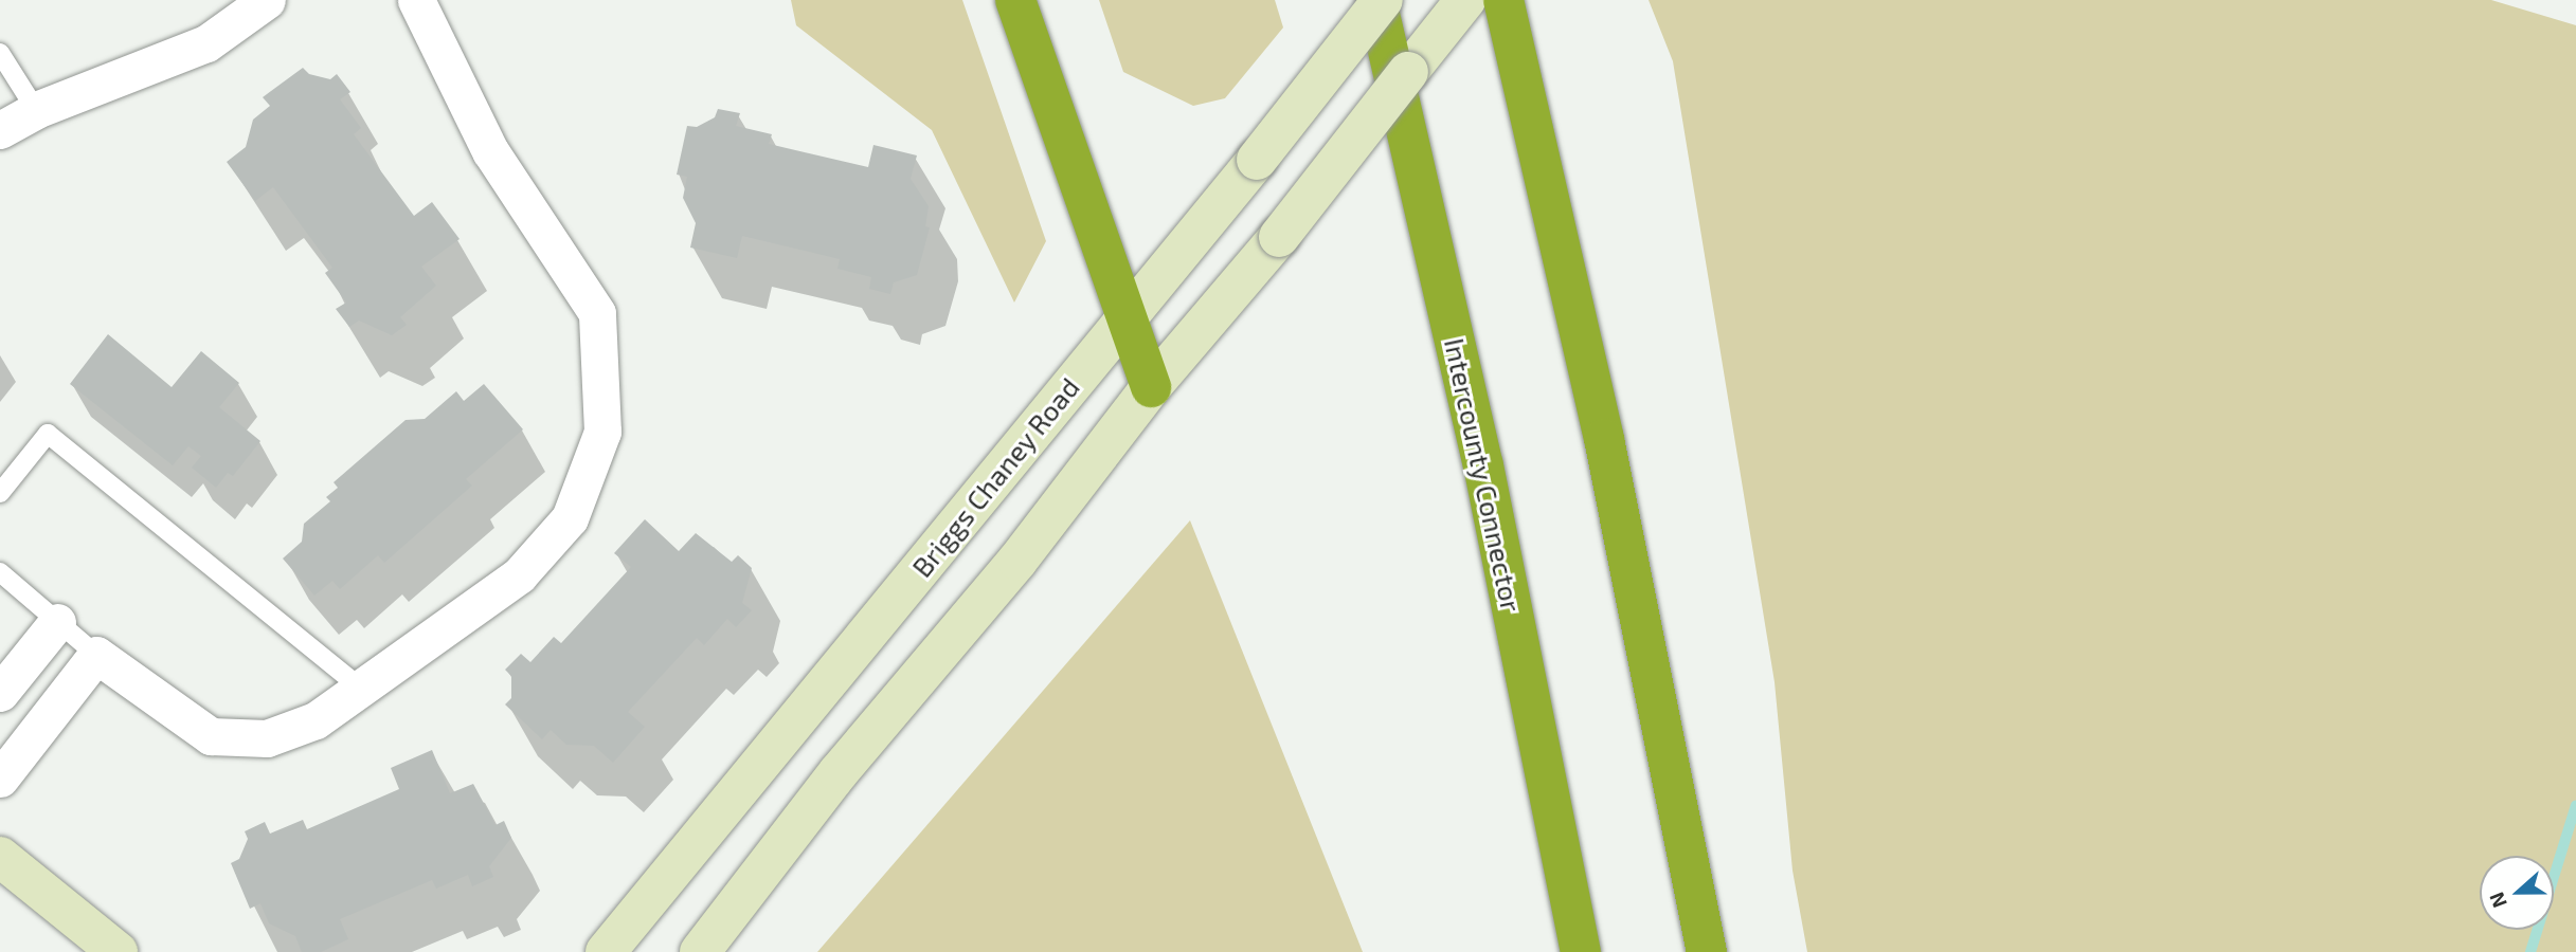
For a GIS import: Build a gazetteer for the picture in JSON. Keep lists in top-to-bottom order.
{
  "streets": {
    "highway": ["Intercounty Connector"],
    "main road": ["Briggs Chaney Road"]
  },
  "north": "left"
}
